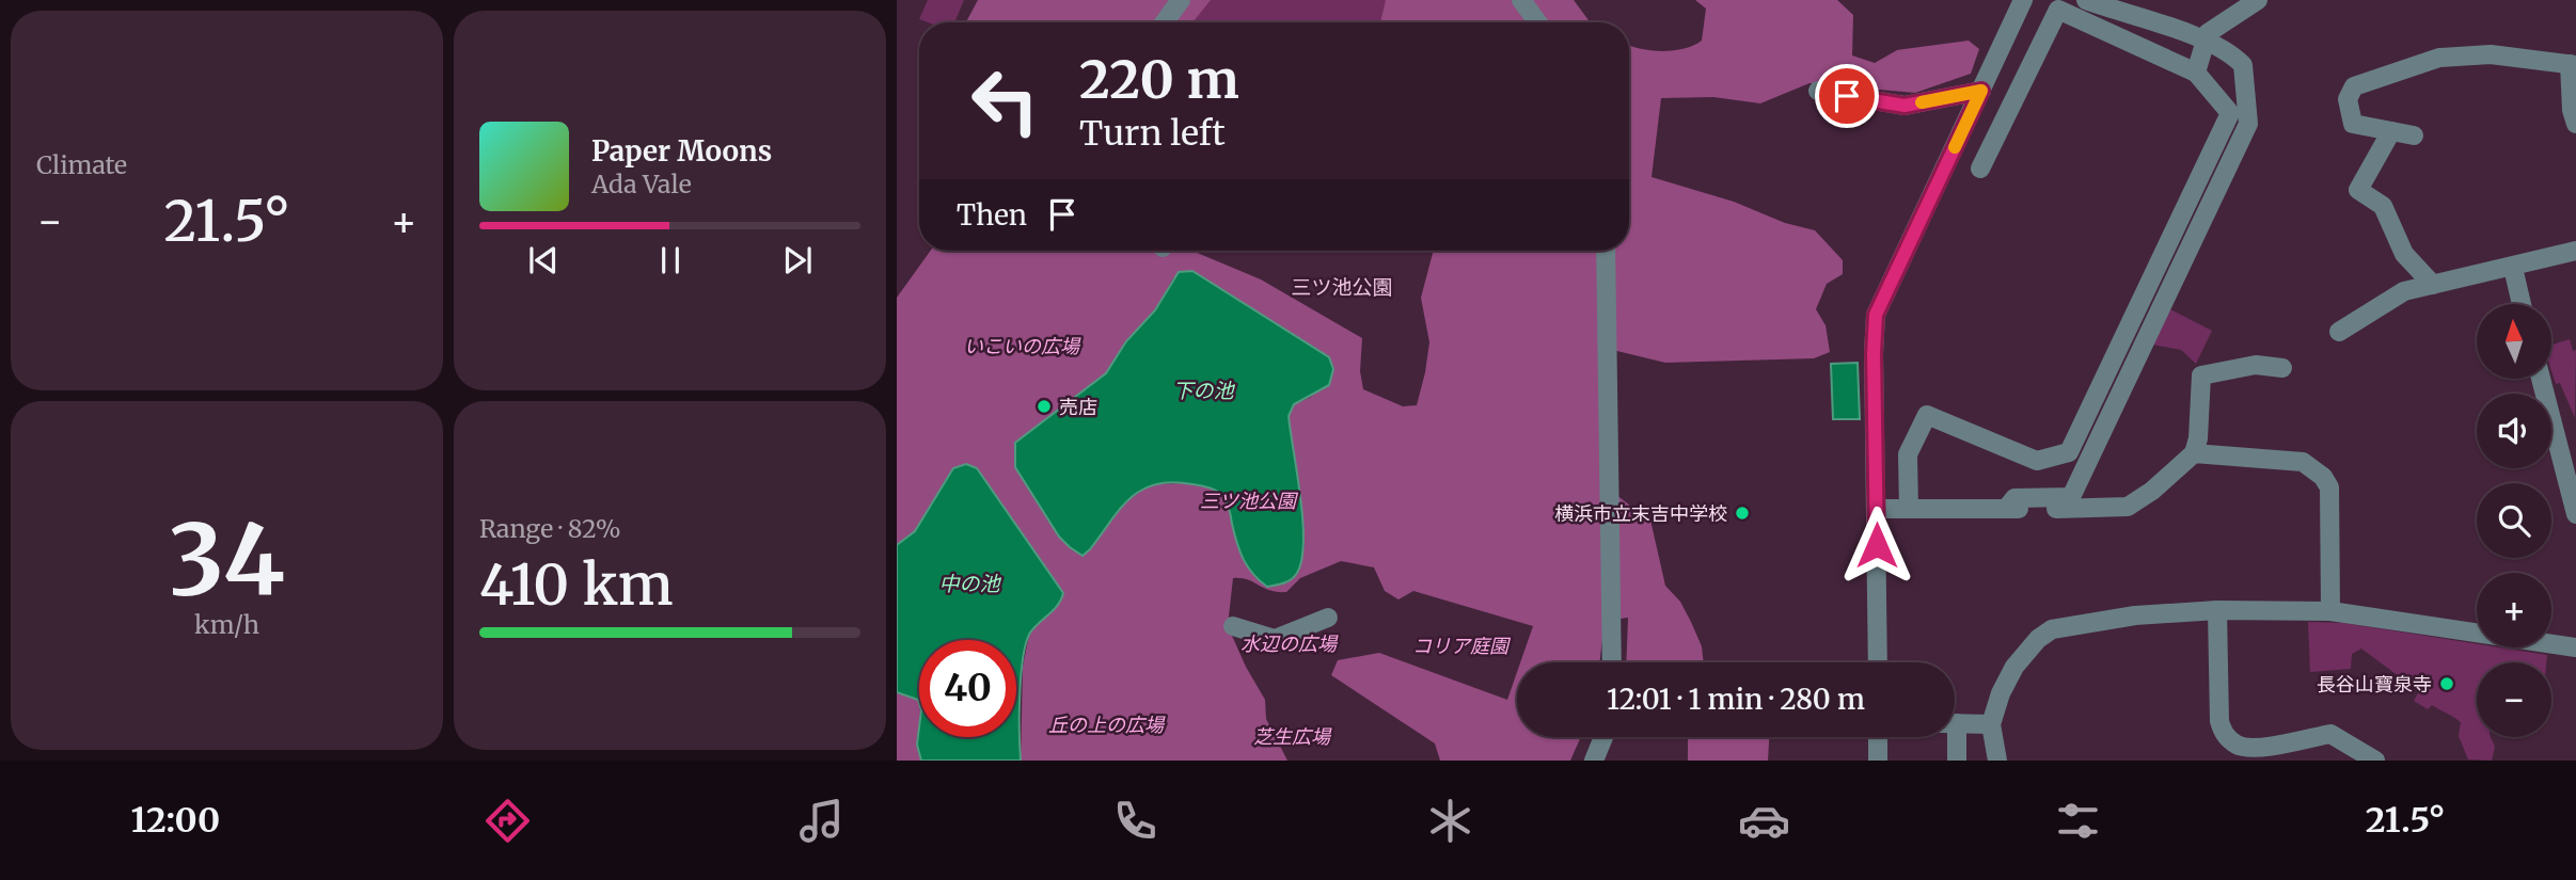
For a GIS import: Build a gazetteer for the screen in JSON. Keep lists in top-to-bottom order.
{
  "districts": ["三ツ池公園"],
  "water": ["下の池", "中の池"],
  "parks": [
    "いこいの広場",
    "三ツ池公園",
    "水辺の広場",
    "コリア庭園",
    "丘の上の広場",
    "芝生広場"
  ],
  "places": ["売店", "横浜市立末吉中学校", "長谷山寶泉寺"],
  "north": "top",
  "page": {
    "tile": [
      "Climate",
      ["34", "km/h"],
      ["Range · 82%", "410 km"]
    ],
    "turn": ["220 m", "Turn left"],
    "song": ["Paper Moons", "Ada Vale"],
    "then": "Then",
    "heat": ["−", "21.5°", "+"],
    "map_buttons": ["+", "−"],
    "limit": "40",
    "trip": "12:01 · 1 min · 280 m",
    "tabs": ["12:00", "21.5°"]
  }
}
